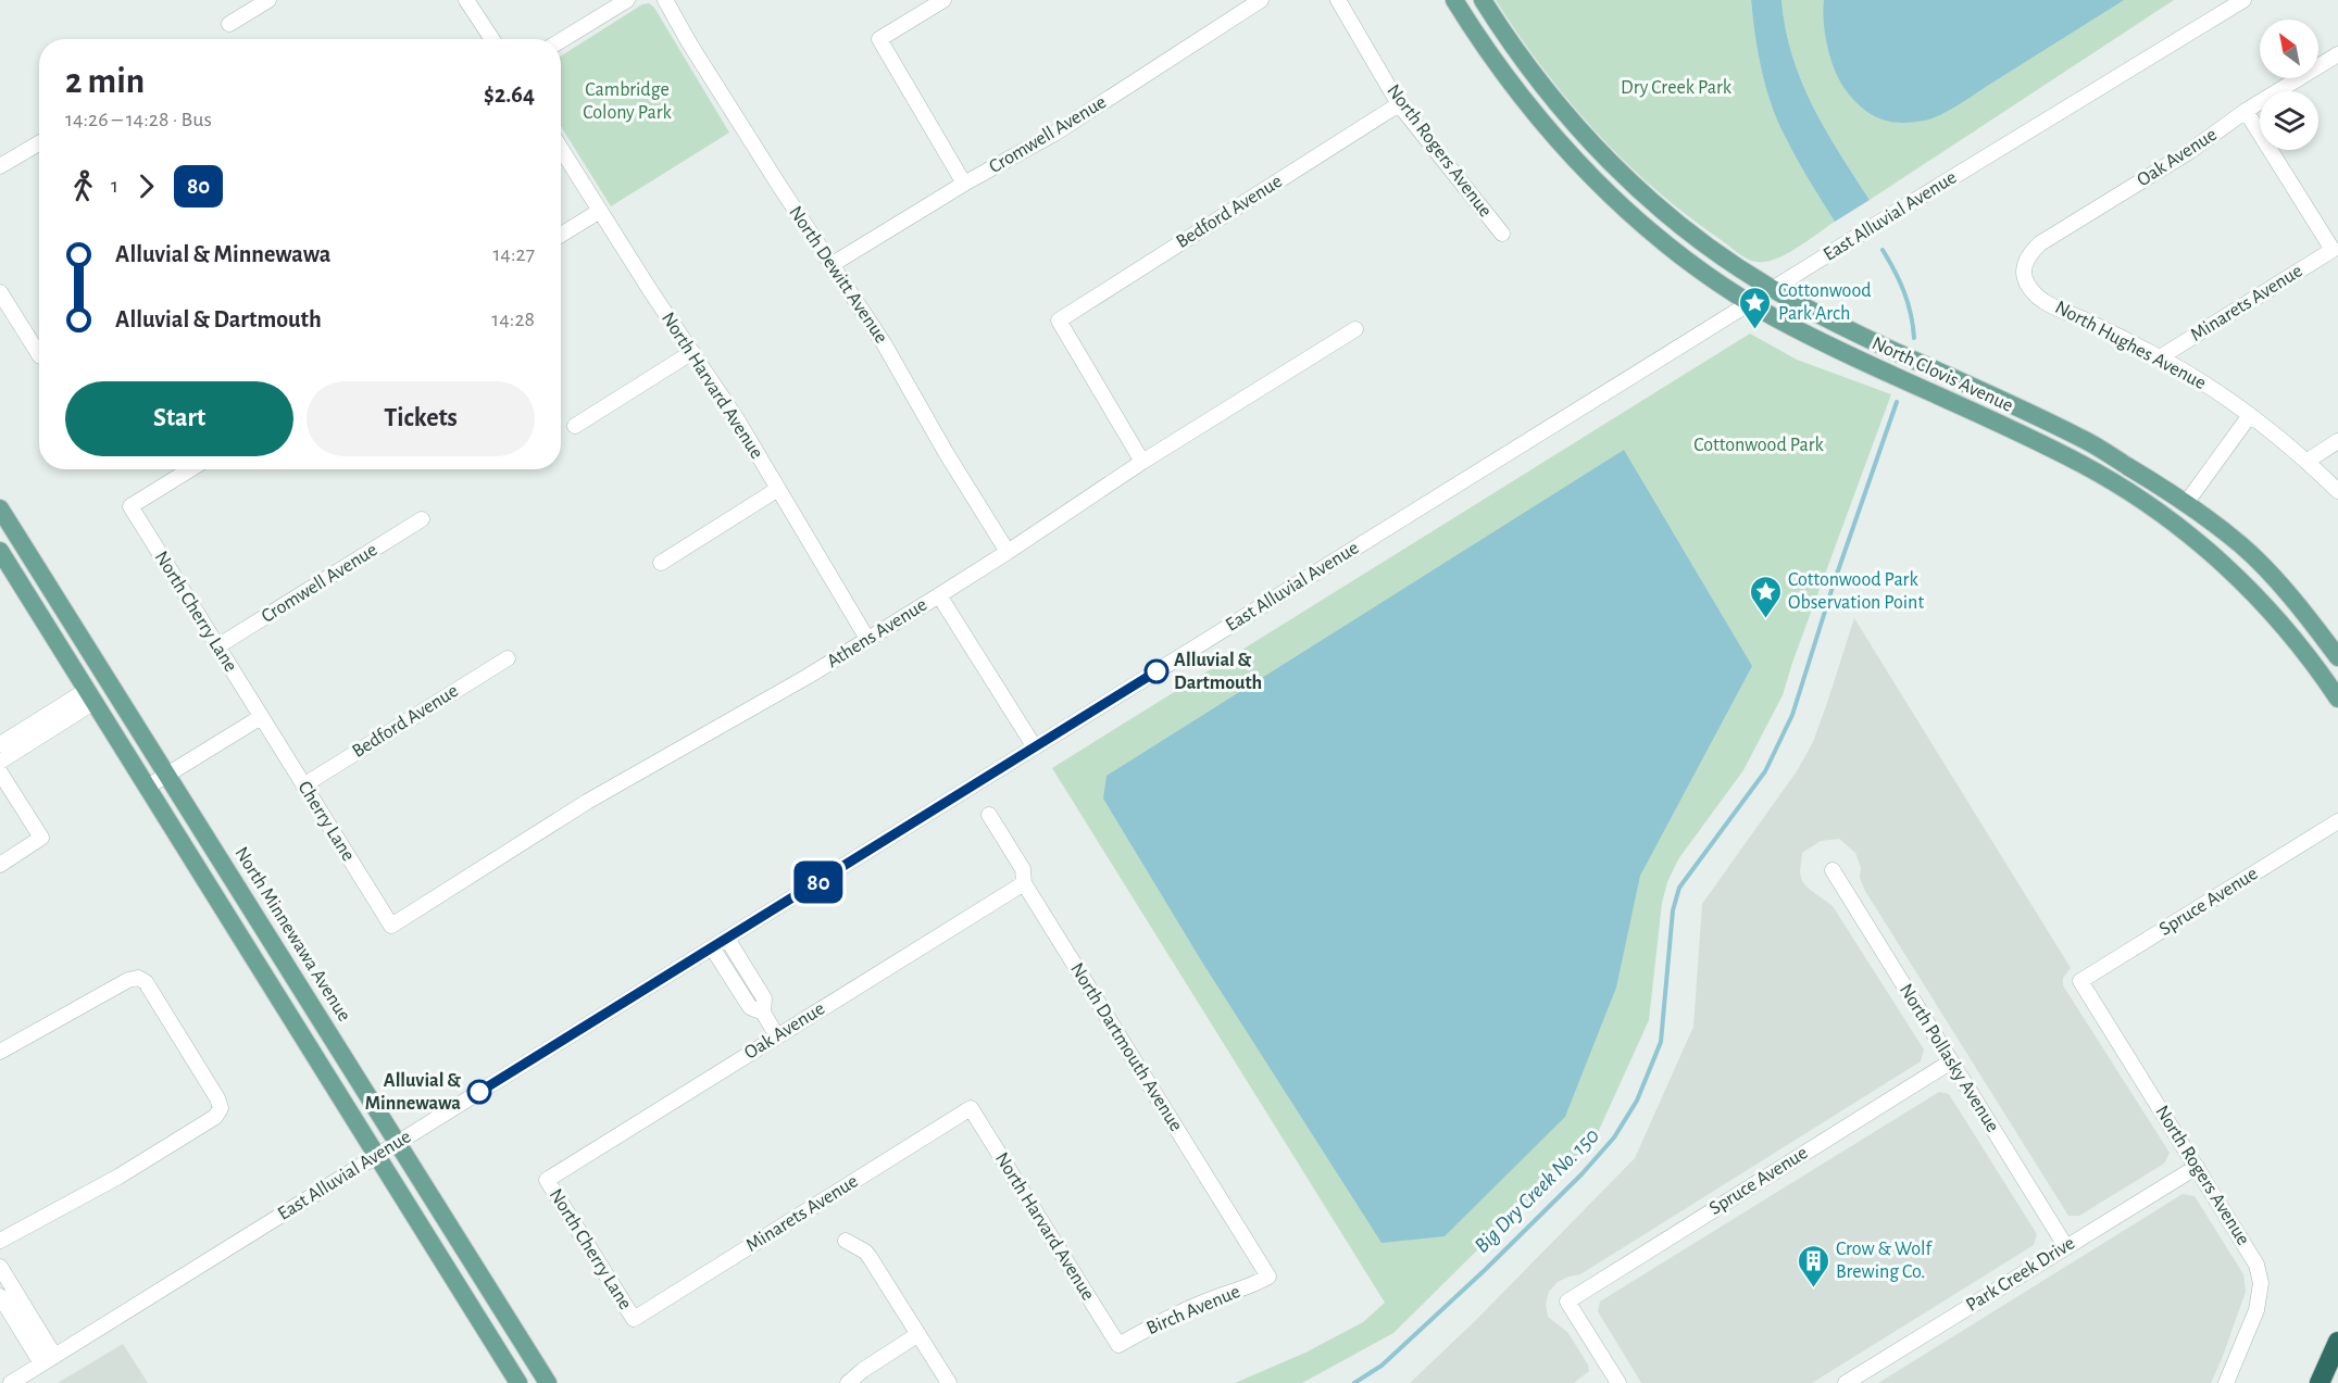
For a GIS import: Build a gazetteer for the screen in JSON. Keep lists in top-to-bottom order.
{
  "streets": {
    "main road": ["North Clovis Avenue", "North Minnewawa Avenue"],
    "street": [
      "Cromwell Avenue",
      "North Rogers Avenue",
      "Oak Avenue",
      "Bedford Avenue",
      "East Alluvial Avenue",
      "North Dewitt Avenue",
      "Minarets Avenue",
      "North Hughes Avenue",
      "North Harvard Avenue",
      "North Cherry Lane",
      "Athens Avenue",
      "Cherry Lane",
      "Spruce Avenue",
      "North Dartmouth Avenue",
      "North Pollasky Avenue",
      "Park Creek Drive",
      "Birch Avenue"
    ]
  },
  "crossings": [
    ["Cromwell Avenue", "North Dewitt Avenue"],
    ["Cromwell Avenue", "North Cherry Lane"],
    ["North Rogers Avenue", "Bedford Avenue"],
    ["North Rogers Avenue", "Spruce Avenue"],
    ["North Rogers Avenue", "Park Creek Drive"],
    ["Oak Avenue", "Minarets Avenue"],
    ["Oak Avenue", "North Hughes Avenue"],
    ["Oak Avenue", "North Cherry Lane"],
    ["Oak Avenue", "North Dartmouth Avenue"],
    ["Bedford Avenue", "Athens Avenue"],
    ["Bedford Avenue", "Cherry Lane"],
    ["East Alluvial Avenue", "North Clovis Avenue"],
    ["East Alluvial Avenue", "North Minnewawa Avenue"],
    ["North Dewitt Avenue", "Athens Avenue"],
    ["Minarets Avenue", "North Hughes Avenue"],
    ["Minarets Avenue", "North Harvard Avenue"],
    ["Minarets Avenue", "North Cherry Lane"],
    ["North Harvard Avenue", "Athens Avenue"],
    ["North Harvard Avenue", "Birch Avenue"],
    ["North Cherry Lane", "Cherry Lane"],
    ["Athens Avenue", "Cherry Lane"],
    ["Spruce Avenue", "North Pollasky Avenue"],
    ["North Dartmouth Avenue", "Birch Avenue"],
    ["North Pollasky Avenue", "Park Creek Drive"]
  ],
  "water": ["Big Dry Creek No. 150"],
  "parks": ["Dry Creek Park", "Cambridge Colony Park", "Cottonwood Park"],
  "places": {
    "place": ["Cottonwood Park Arch", "Cottonwood Park Observation Point"],
    "other": ["Alluvial & Dartmouth", "Alluvial & Minnewawa"],
    "building": ["Crow & Wolf Brewing Co."]
  },
  "lines": ["bus line 80"],
  "north": "top left",
  "page": {
    "on_map": "80",
    "heading": ["2 min", "14:26 – 14:28 · Bus", "$2.64"],
    "legs": ["1", "80"],
    "list": [
      {
        "name": "Alluvial & Minnewawa",
        "value": "14:27"
      },
      {
        "name": "Alluvial & Dartmouth",
        "value": "14:28"
      }
    ],
    "buttons": ["Start", "Tickets"]
  }
}
